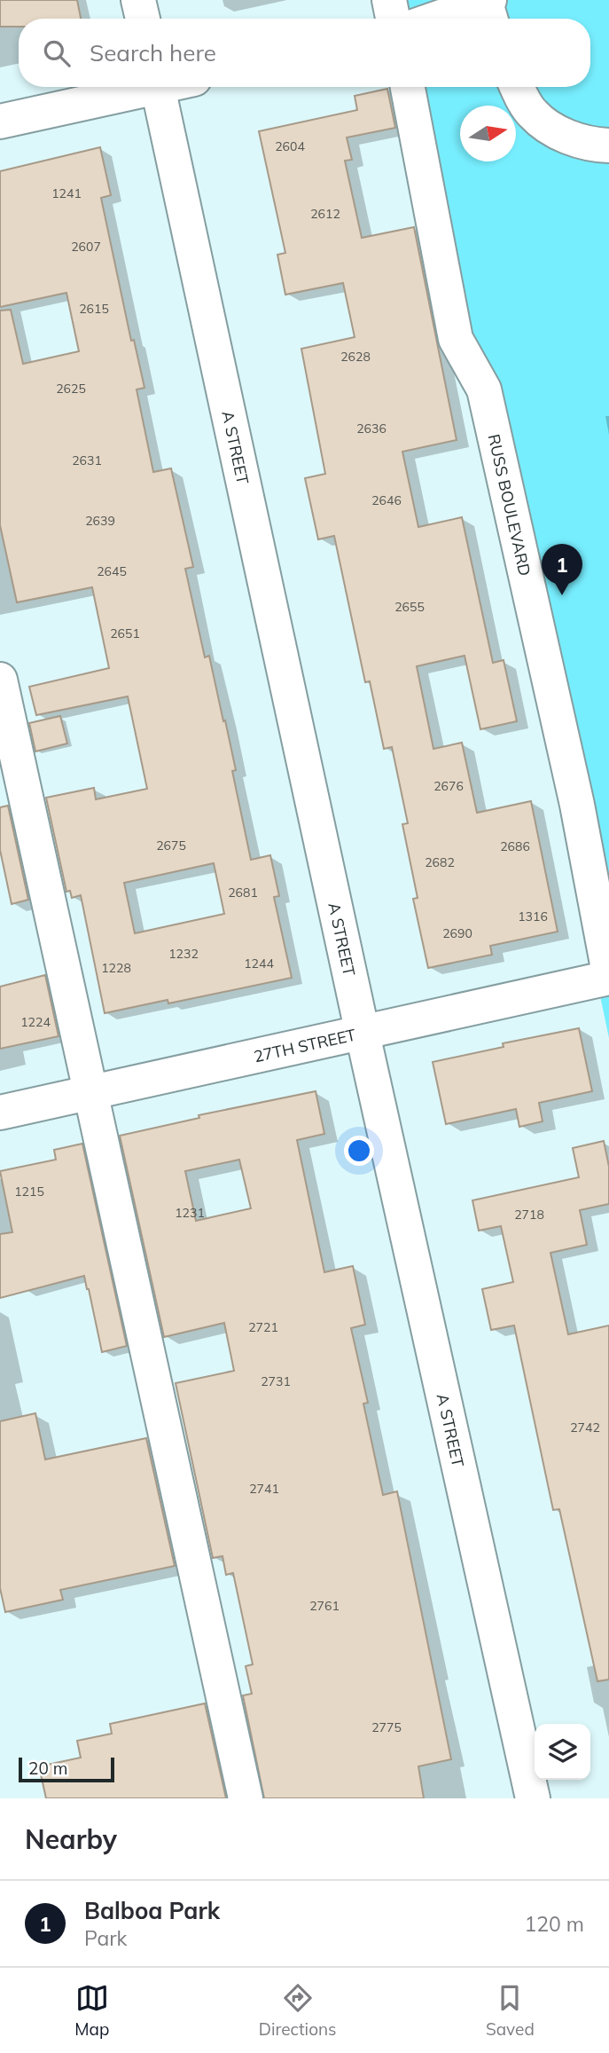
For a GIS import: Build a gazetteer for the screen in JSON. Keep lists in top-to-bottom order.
{
  "streets": {
    "street": ["A STREET", "RUSS BOULEVARD", "27TH STREET"]
  },
  "crossings": [
    ["A STREET", "27TH STREET"],
    ["RUSS BOULEVARD", "27TH STREET"]
  ],
  "house_numbers": [
    "2604",
    "1241",
    "2612",
    "2607",
    "2615",
    "2628",
    "2625",
    "2636",
    "2631",
    "2646",
    "2639",
    "2645",
    "2655",
    "2651",
    "2676",
    "2675",
    "2686",
    "2682",
    "2681",
    "1316",
    "2690",
    "1232",
    "1244",
    "1228",
    "1224",
    "1215",
    "1231",
    "2718",
    "2721",
    "2731",
    "2742",
    "2741",
    "2761",
    "2775"
  ],
  "scale_bar": "20 m",
  "north": "right",
  "page": {
    "search": "Search here",
    "pins": "1",
    "scale": "20 m",
    "heading": "Nearby",
    "list": [
      {
        "mark": "1",
        "name": "Balboa Park",
        "note": "Park",
        "value": "120 m"
      }
    ],
    "nav": ["Map", "Directions", "Saved"]
  }
}
